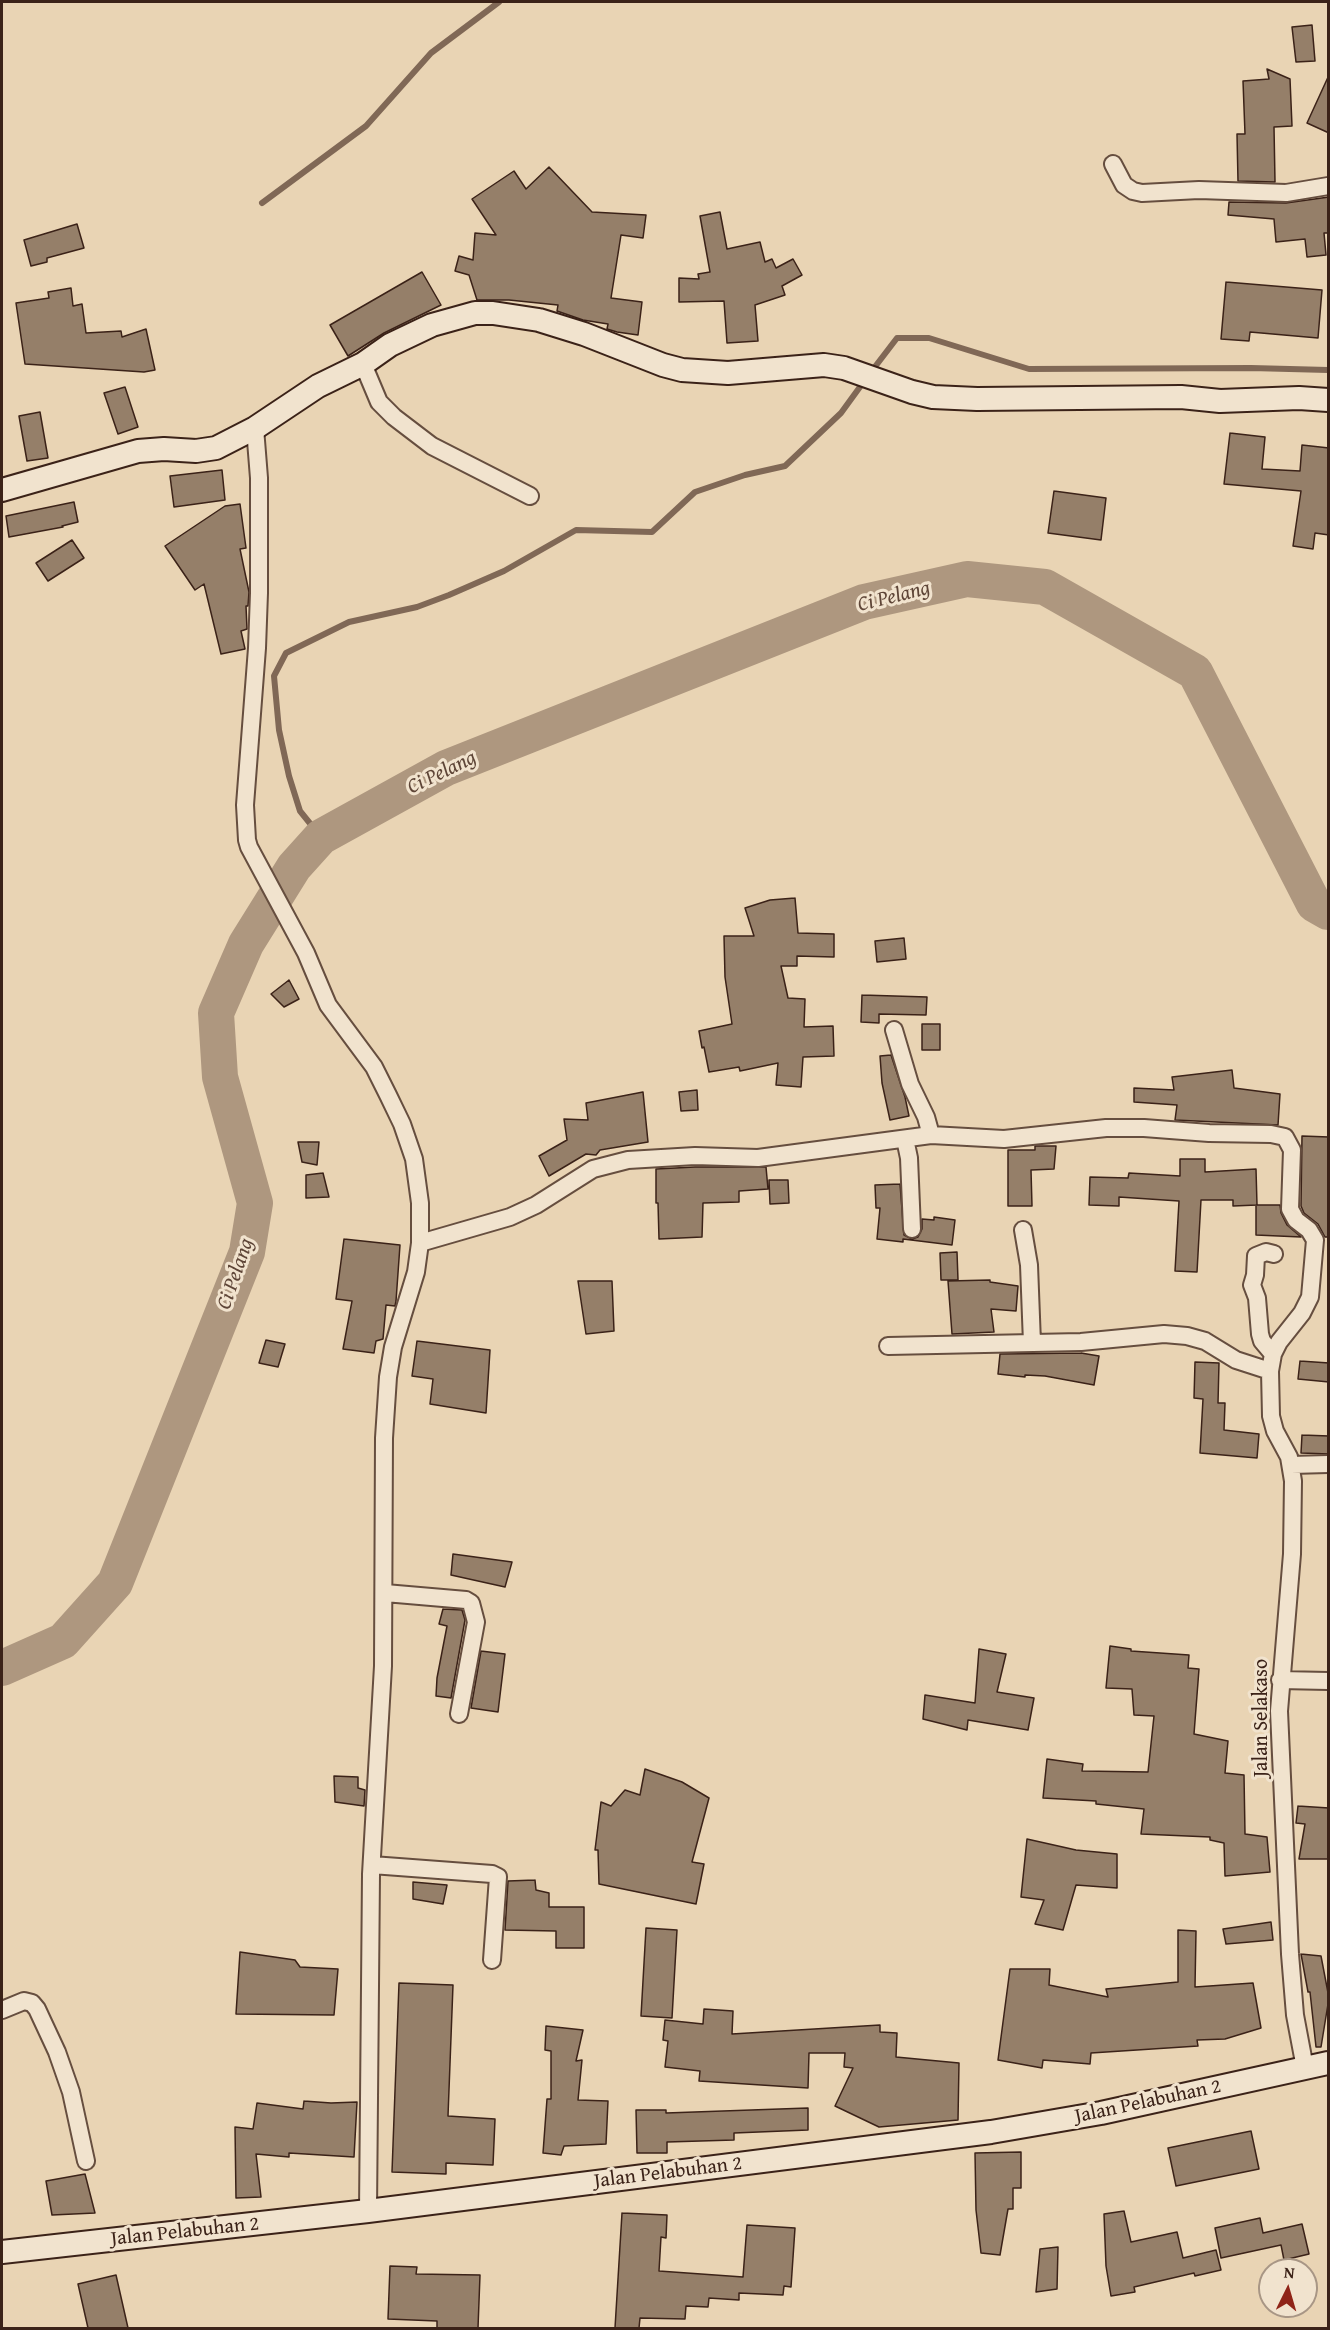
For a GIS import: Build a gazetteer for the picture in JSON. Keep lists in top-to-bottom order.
{
  "streets": {
    "street": ["Jalan Selakaso", "Jalan Pelabuhan 2"]
  },
  "crossings": [
    ["Jalan Selakaso", "Jalan Pelabuhan 2"]
  ],
  "water": ["Ci Pelang"],
  "north": "top"
}
